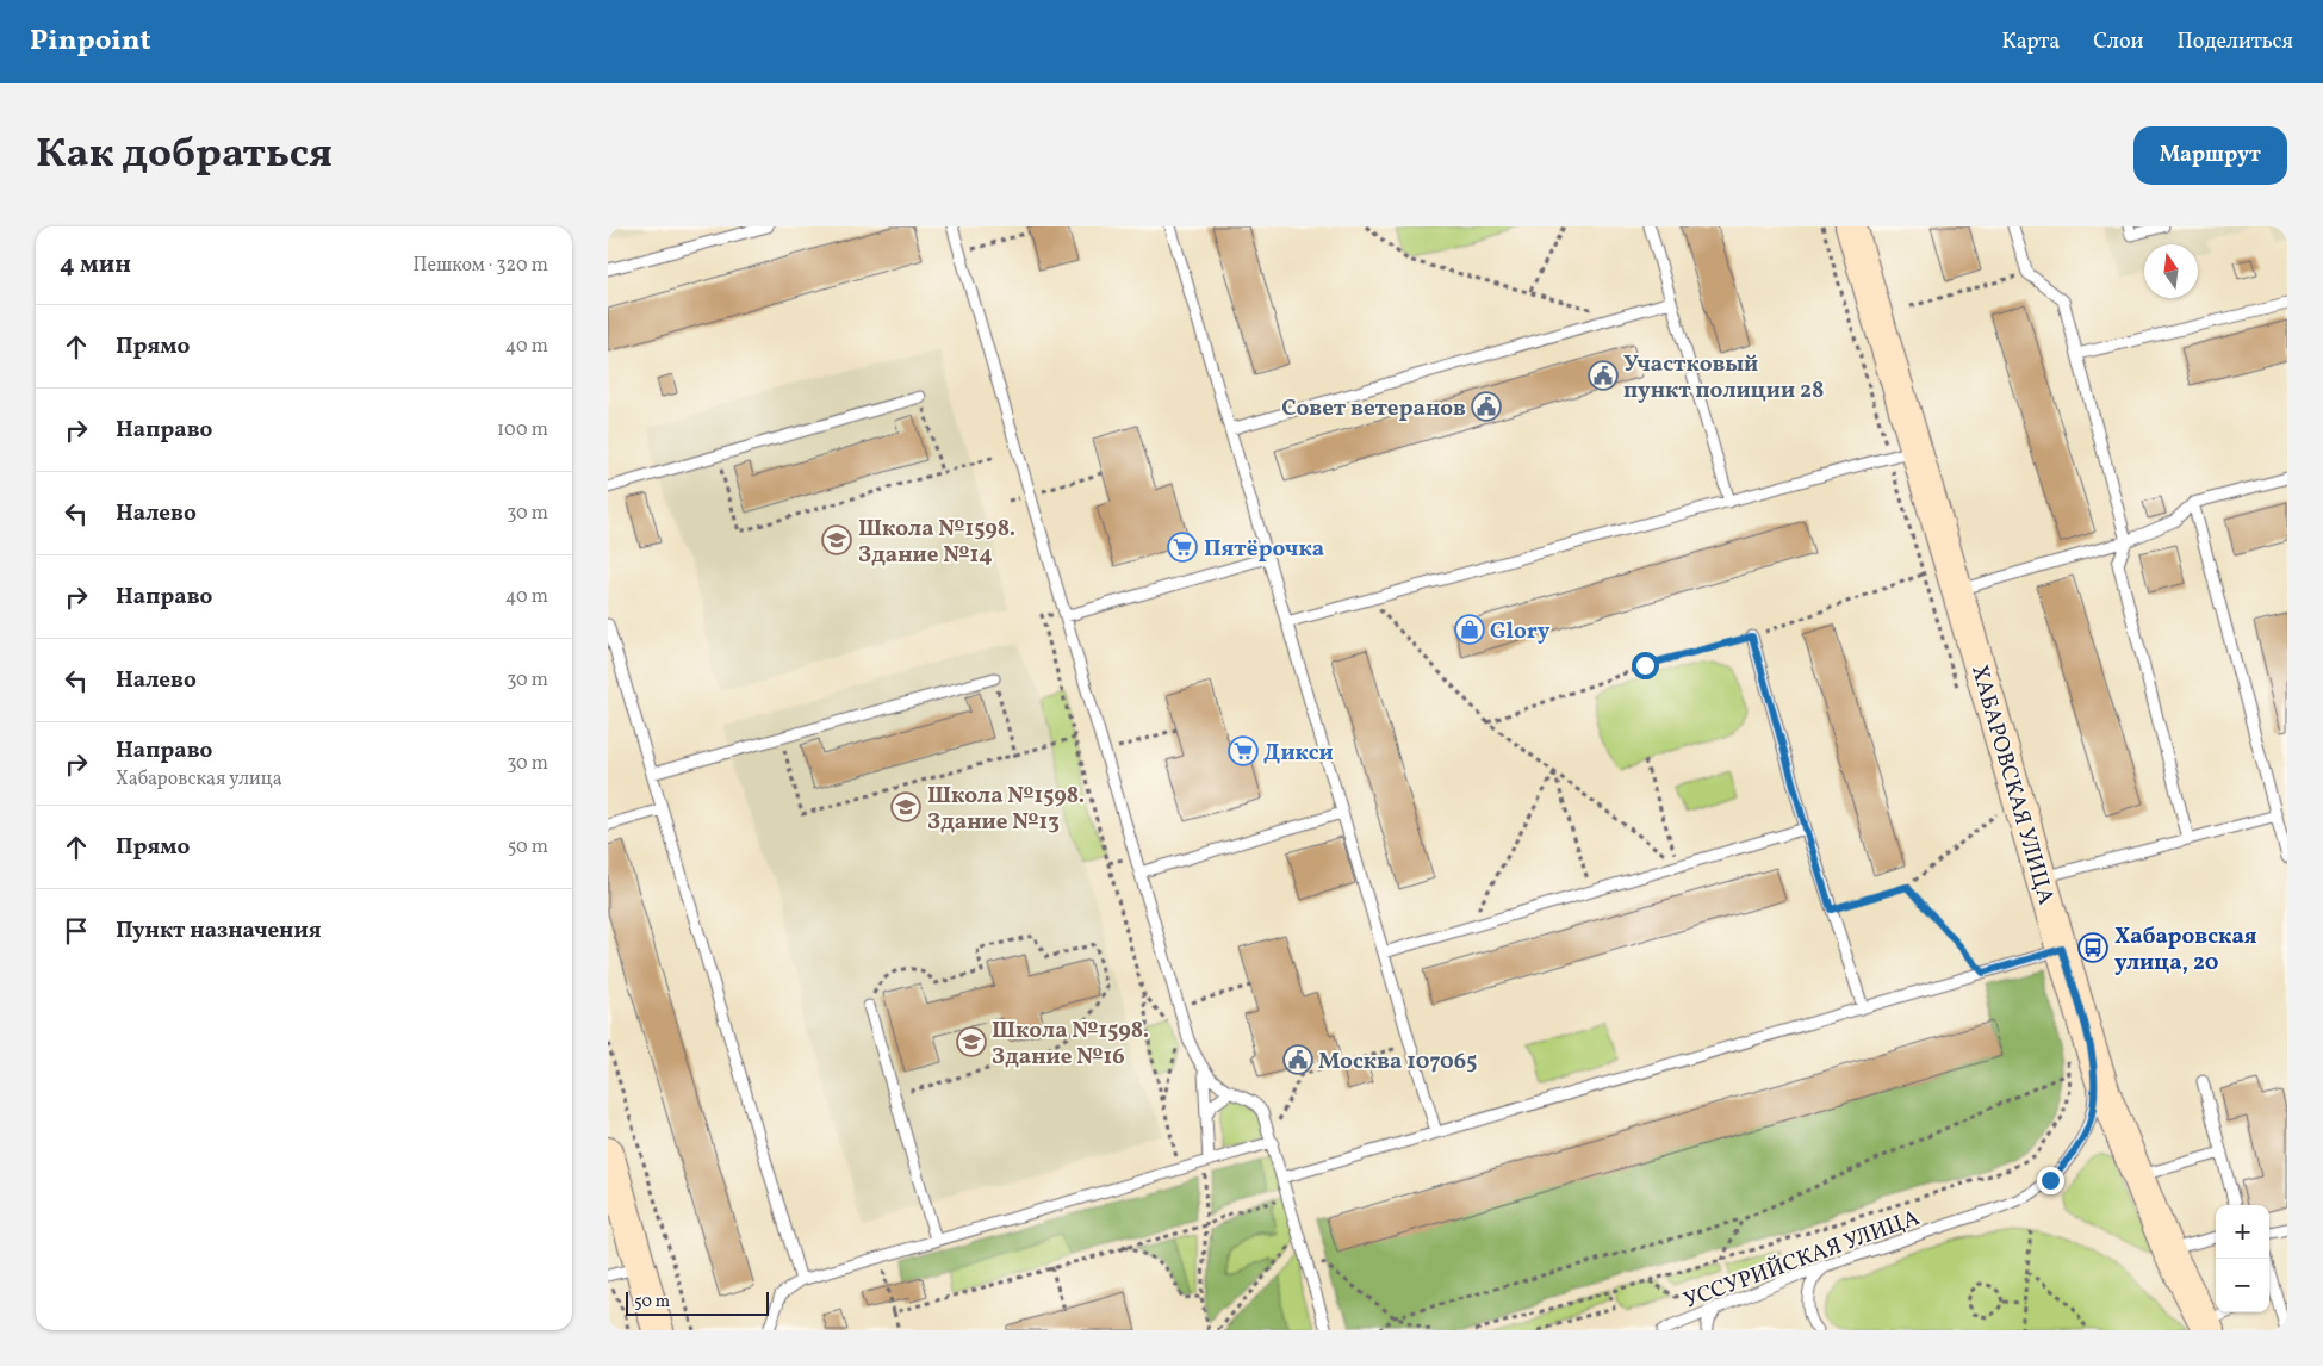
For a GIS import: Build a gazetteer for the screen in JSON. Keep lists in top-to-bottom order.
{
  "streets": {
    "main road": ["ХАБАРОВСКАЯ УЛИЦА"],
    "lane": ["УССУРИЙСКАЯ УЛИЦА"]
  },
  "crossings": [
    ["ХАБАРОВСКАЯ УЛИЦА", "УССУРИЙСКАЯ УЛИЦА"]
  ],
  "places": {
    "public building": ["Участковый пункт полиции 28", "Совет ветеранов", "Москва 107065"],
    "school or university": ["Школа №1598. Здание №14", "Школа №1598. Здание №13", "Школа №1598. Здание №16"],
    "supermarket": ["Пятёрочка", "Дикси"],
    "shop": ["Glory"],
    "bus stop": ["Хабаровская улица, 20"]
  },
  "scale_bar": "50 m",
  "north": "top",
  "page": {
    "header": "Pinpoint",
    "nav": ["Карта", "Слои", "Поделиться"],
    "title": "Как добраться",
    "buttons": "Маршрут",
    "heading": ["4 мин", "Пешком · 320 m"],
    "list": [
      ["Прямо", "40 m"],
      ["Направо", "100 m"],
      ["Налево", "30 m"],
      ["Направо", "40 m"],
      ["Налево", "30 m"],
      ["Направо", "Хабаровская улица", "30 m"],
      ["Прямо", "50 m"],
      "Пункт назначения"
    ],
    "map_buttons": ["+", "−"],
    "scale": "50 m"
  }
}
